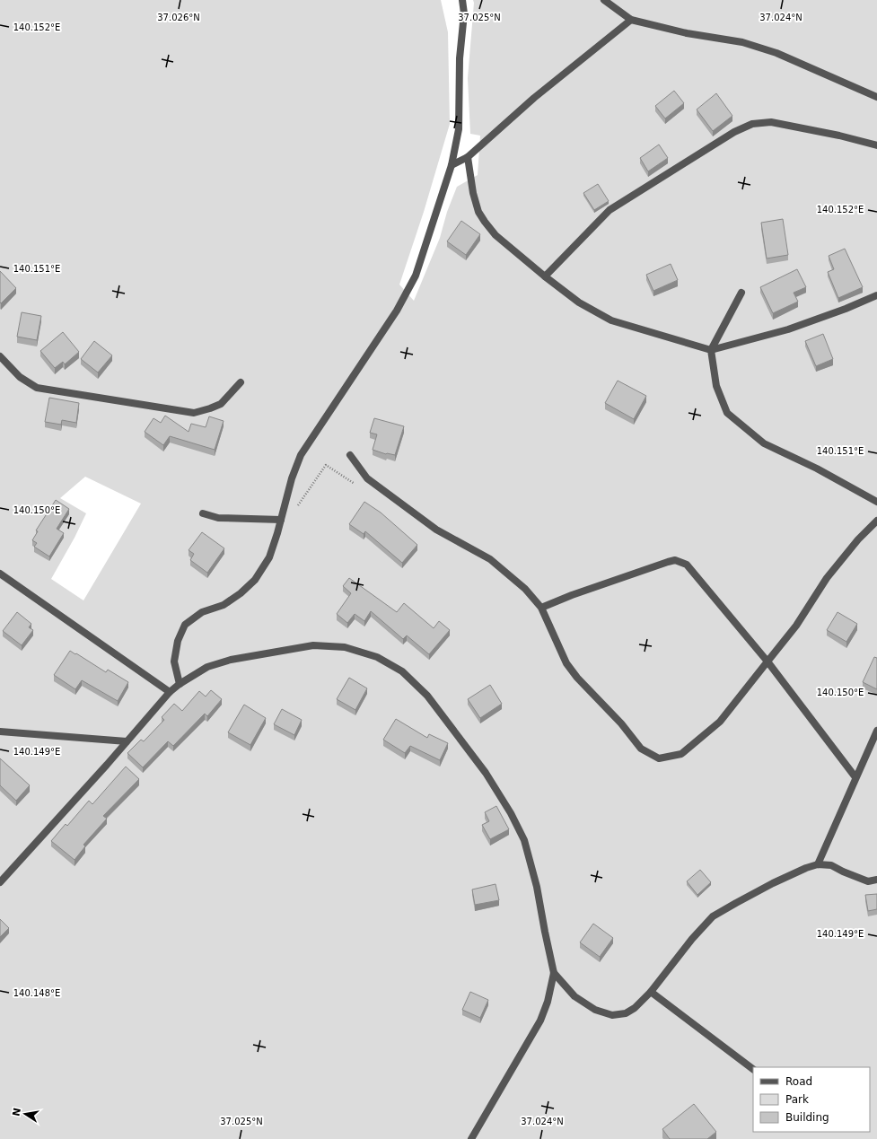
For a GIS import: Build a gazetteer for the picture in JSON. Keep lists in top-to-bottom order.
{
  "legend": ["Road", "Park", "Building"],
  "north": "left",
  "coordinates": [
    "37.026°N",
    "37.025°N",
    "37.024°N",
    "140.152°E",
    "140.151°E",
    "140.150°E",
    "140.149°E",
    "140.148°E"
  ]
}
